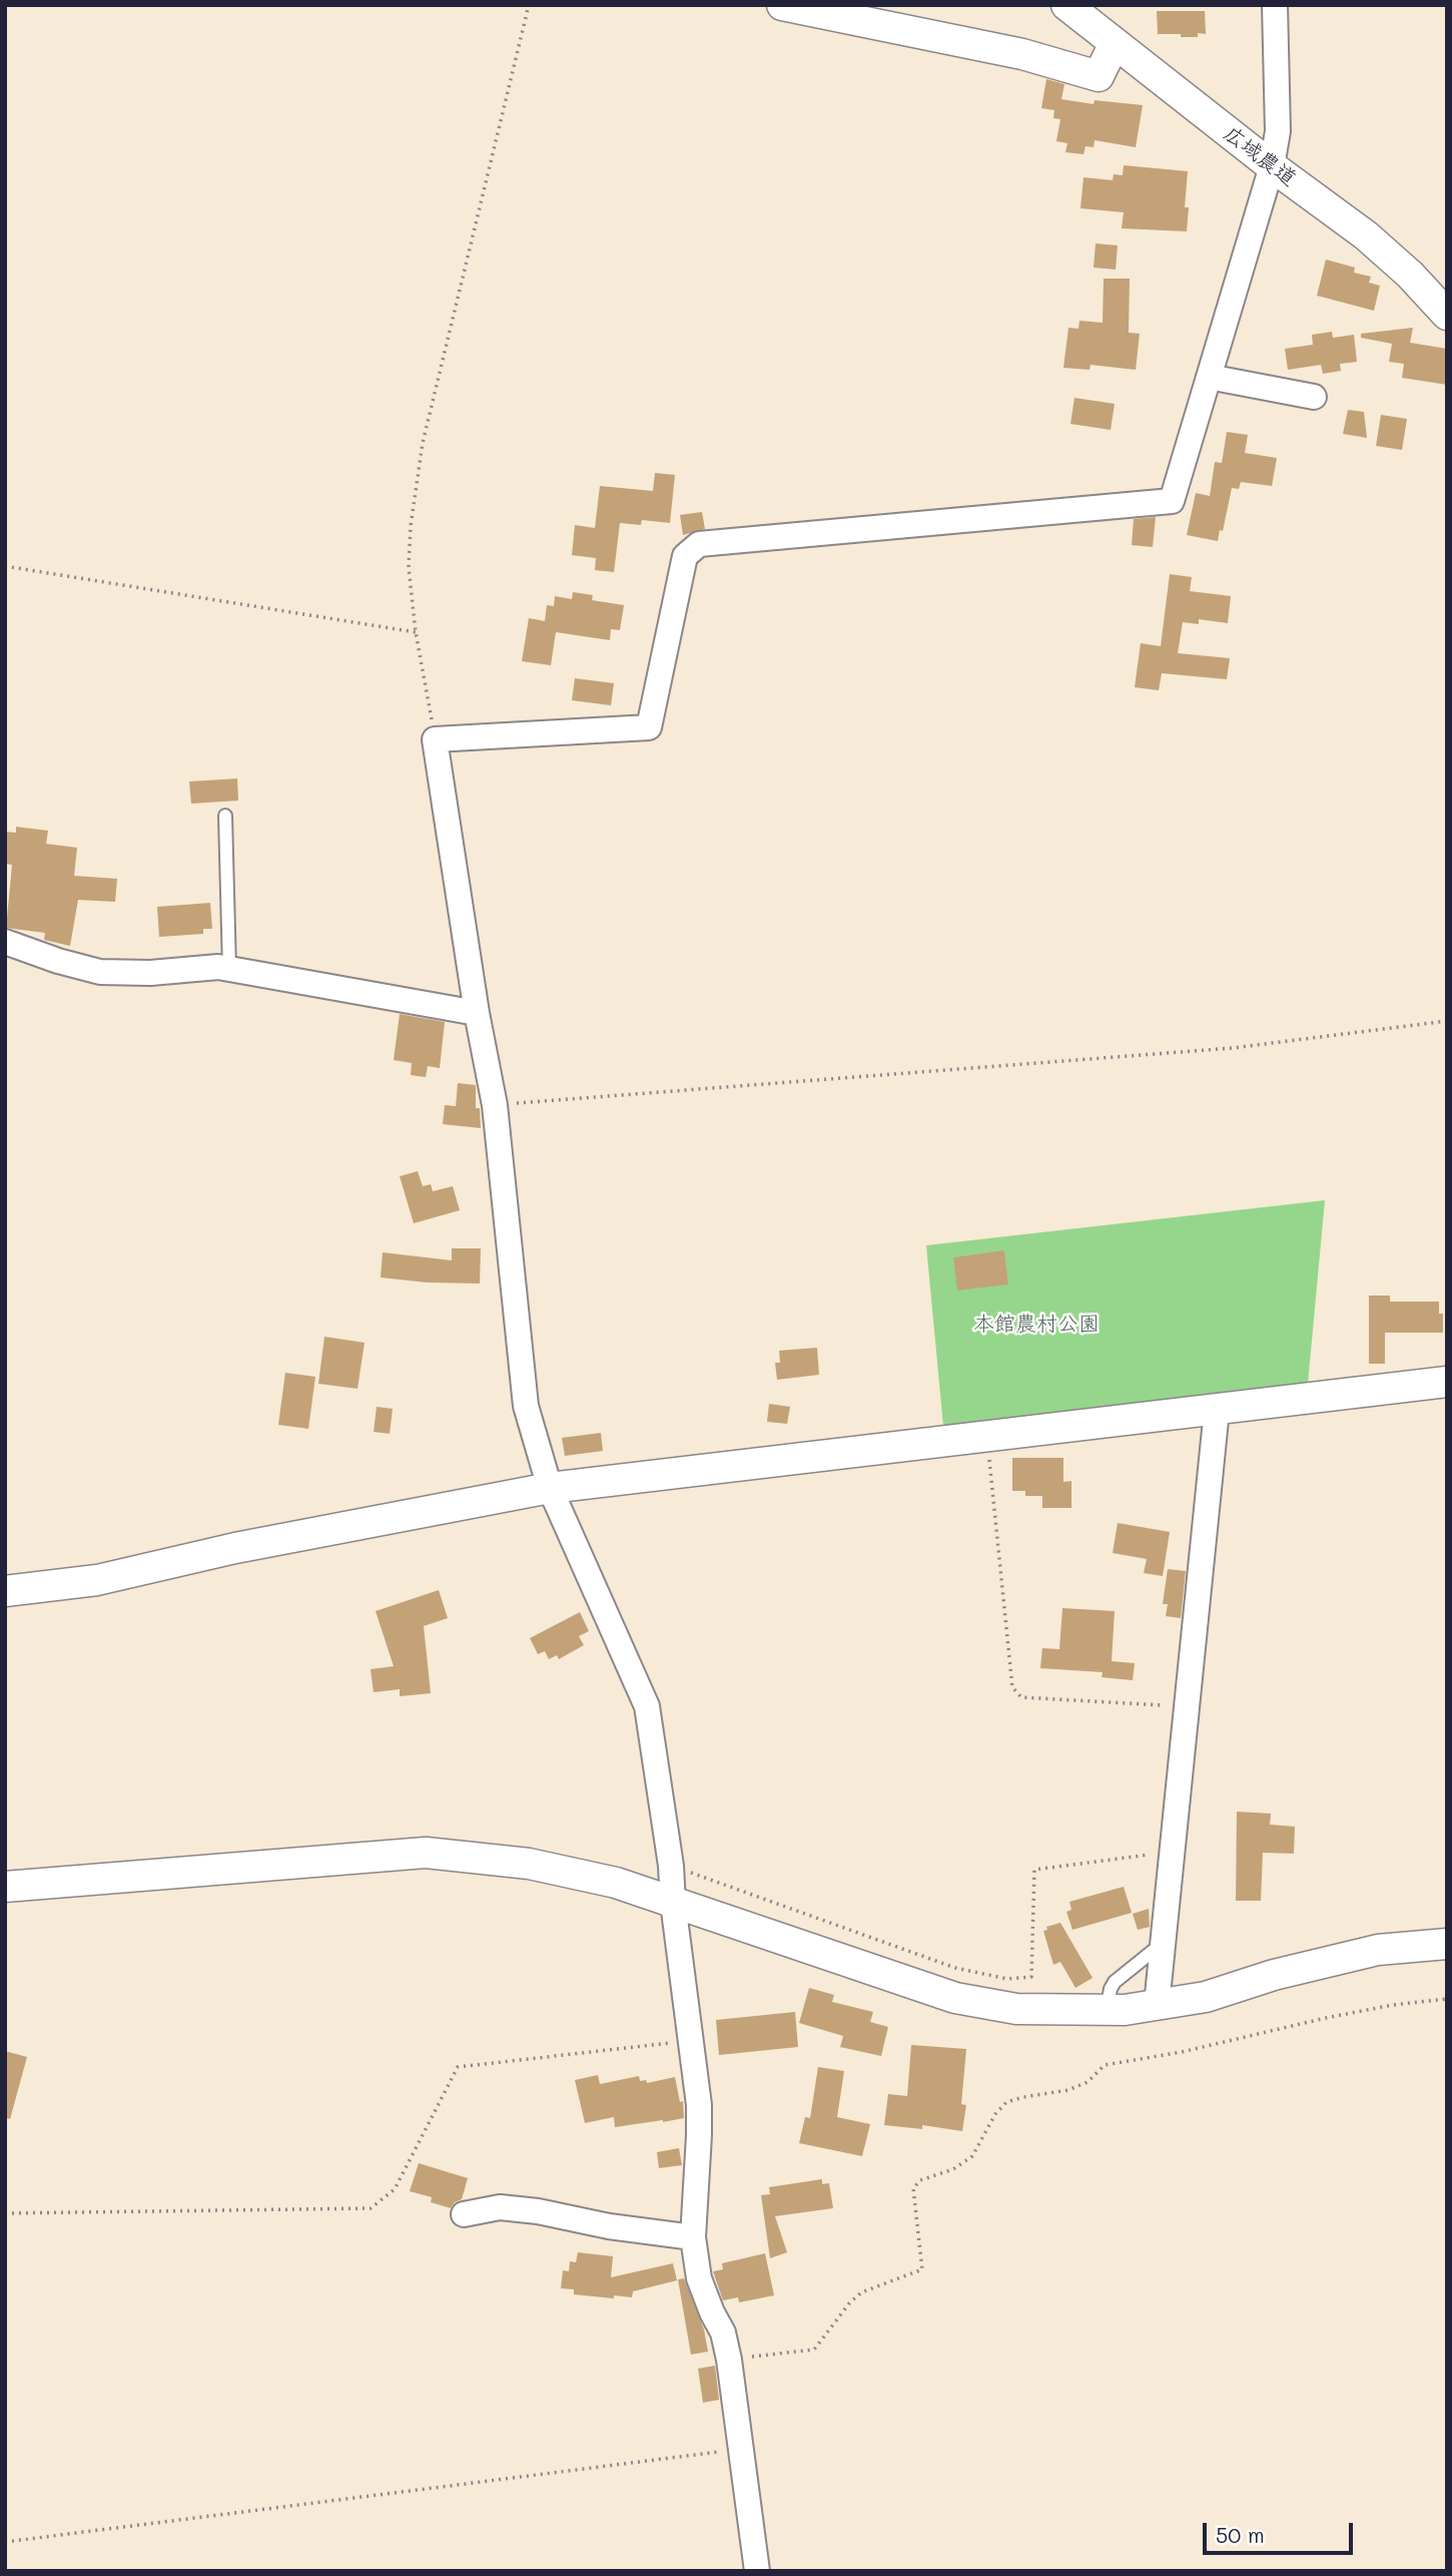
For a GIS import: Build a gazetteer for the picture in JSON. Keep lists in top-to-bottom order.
{
  "streets": {
    "street": ["広域農道"]
  },
  "parks": ["本館農村公園"],
  "scale_bar": "50 m"
}
